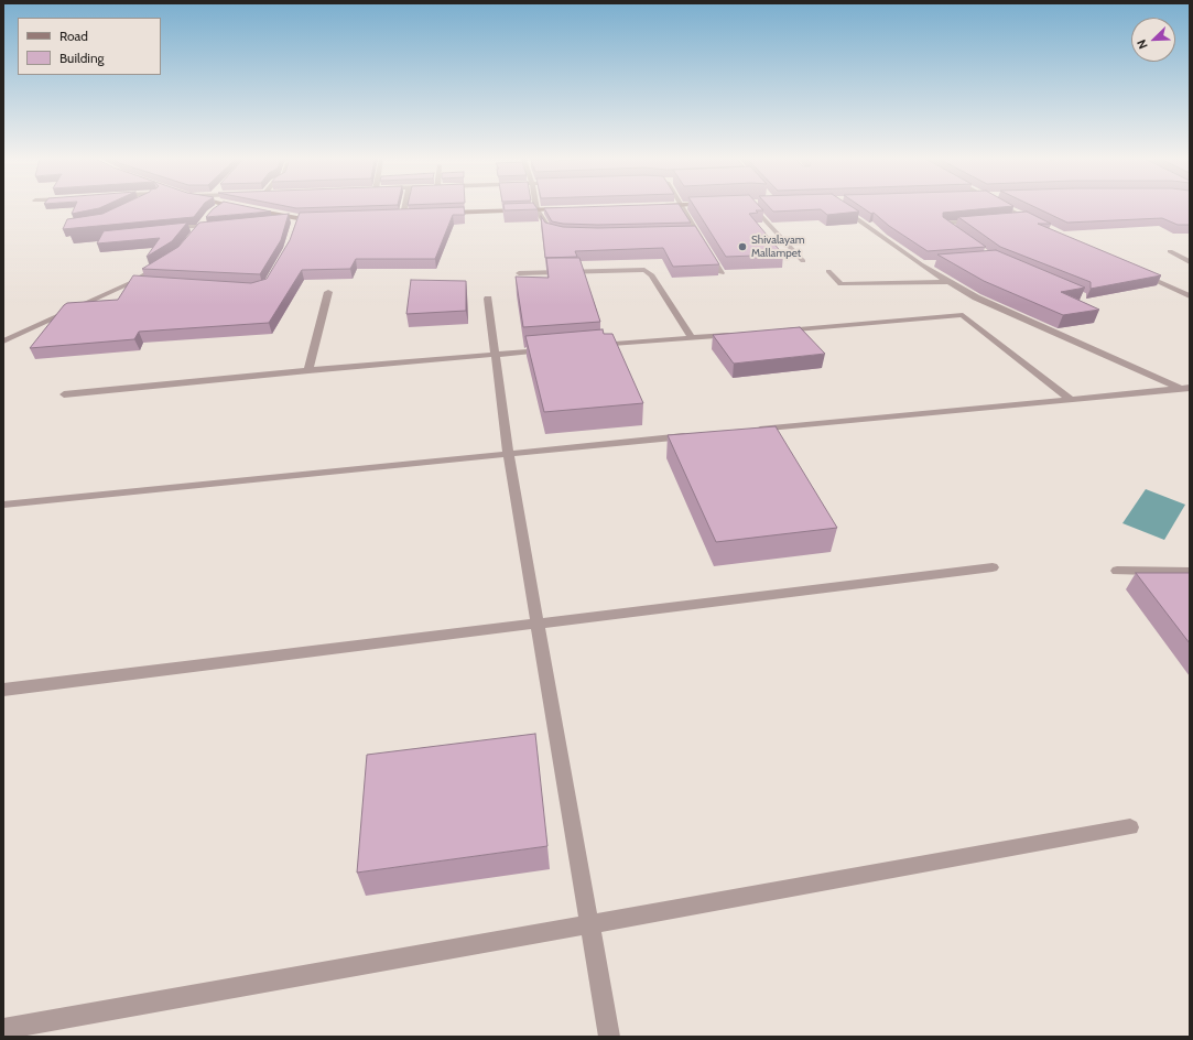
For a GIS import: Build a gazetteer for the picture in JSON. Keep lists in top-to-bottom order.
{
  "places": ["Shivalayam Mallampet"],
  "legend": ["Road", "Building"],
  "north": "bottom left"
}
